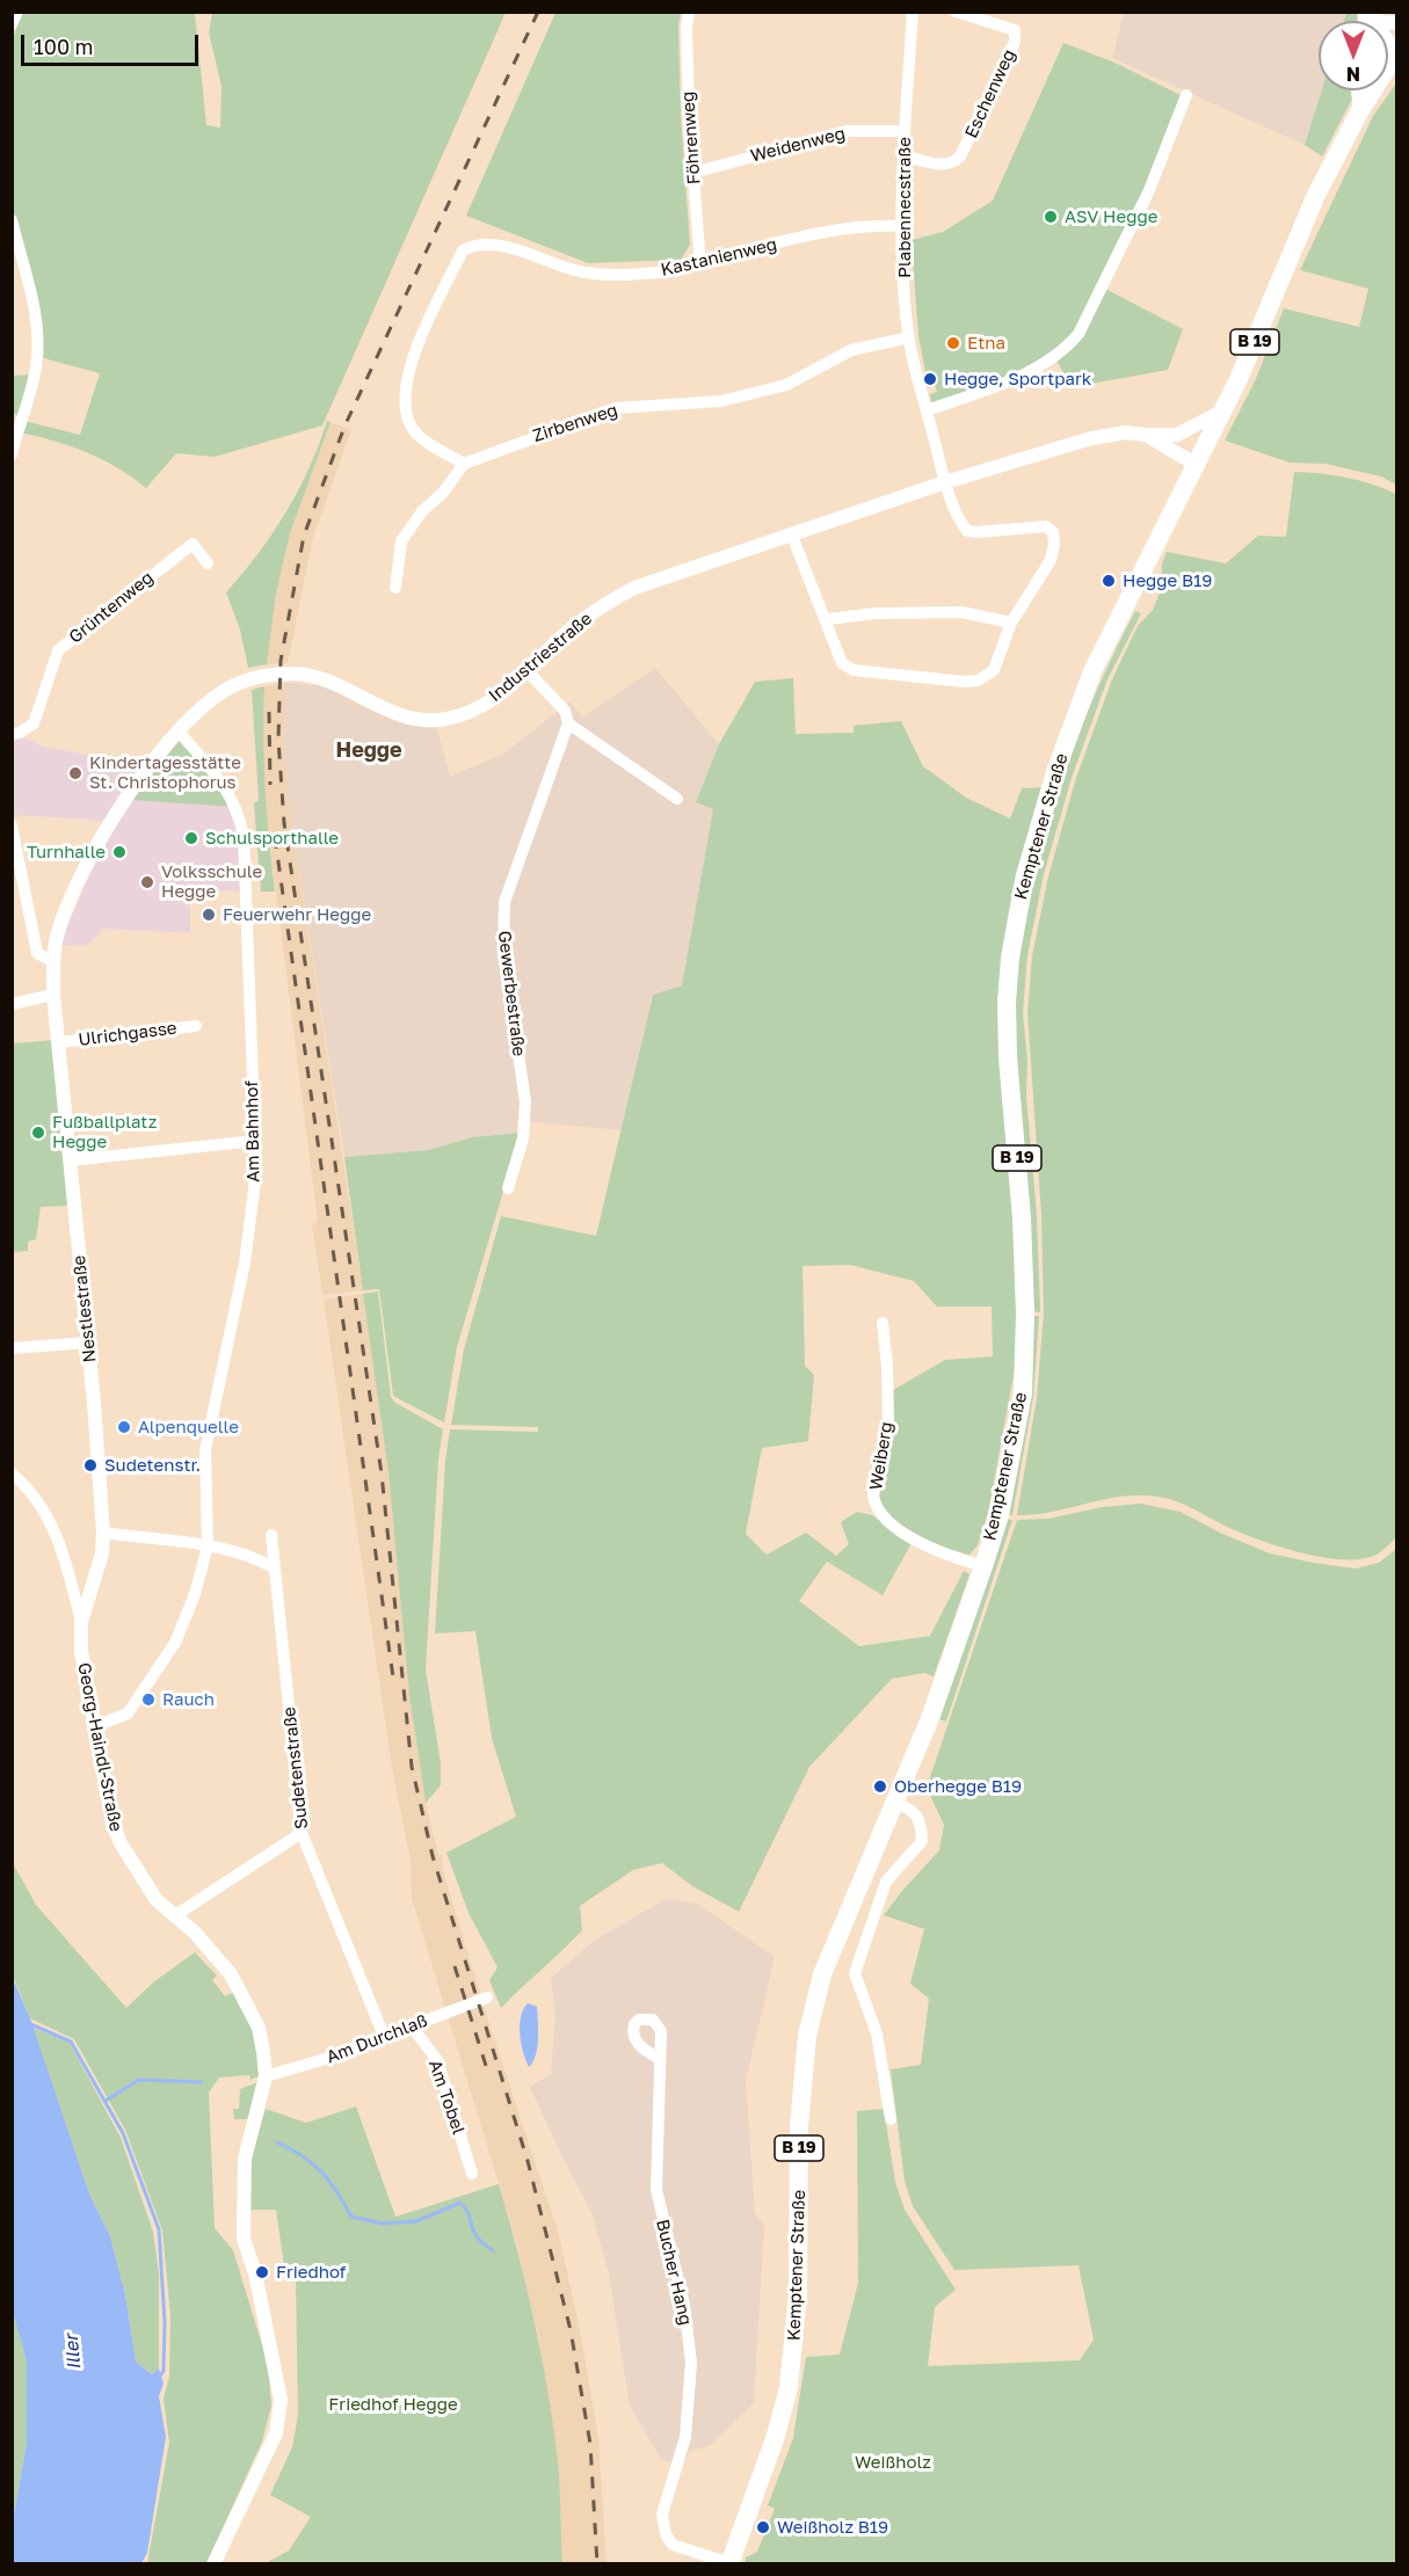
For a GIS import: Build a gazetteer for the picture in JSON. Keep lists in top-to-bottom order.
{
  "streets": {
    "main road": ["B 19", "Kemptener Straße"],
    "street": [
      "Eschenweg",
      "Föhrenweg",
      "Weidenweg",
      "Plabennecstraße",
      "Kastanienweg",
      "Zirbenweg",
      "Grüntenweg",
      "Industriestraße",
      "Gewerbestraße",
      "Ulrichgasse",
      "Am Bahnhof",
      "Nestlestraße",
      "Weiberg",
      "Georg-Haindl-Straße",
      "Sudetenstraße",
      "Am Durchlaß",
      "Am Tobel",
      "Bucher Hang"
    ]
  },
  "crossings": [
    ["Eschenweg", "Plabennecstraße"],
    ["Föhrenweg", "Weidenweg"],
    ["Föhrenweg", "Kastanienweg"],
    ["Weidenweg", "Plabennecstraße"],
    ["Plabennecstraße", "Kastanienweg"],
    ["Plabennecstraße", "Zirbenweg"],
    ["Plabennecstraße", "Industriestraße"],
    ["Kastanienweg", "Zirbenweg"],
    ["B 19", "Industriestraße"],
    ["B 19", "Kemptener Straße"],
    ["Industriestraße", "Am Bahnhof"],
    ["Industriestraße", "Nestlestraße"],
    ["Kemptener Straße", "Weiberg"],
    ["Kemptener Straße", "Bucher Hang"],
    ["Ulrichgasse", "Nestlestraße"],
    ["Am Bahnhof", "Georg-Haindl-Straße"],
    ["Nestlestraße", "Georg-Haindl-Straße"],
    ["Georg-Haindl-Straße", "Am Durchlaß"],
    ["Sudetenstraße", "Am Durchlaß"],
    ["Am Durchlaß", "Am Tobel"]
  ],
  "districts": ["Hegge"],
  "water": ["Iller"],
  "parks": ["Friedhof Hegge", "Weißholz"],
  "places": [
    "ASV Hegge",
    "Etna",
    "Hegge, Sportpark",
    "Hegge B19",
    "Kindertagesstätte St. Christophorus",
    "Schulsporthalle",
    "Turnhalle",
    "Volksschule Hegge",
    "Feuerwehr Hegge",
    "Fußballplatz Hegge",
    "Alpenquelle",
    "Sudetenstr.",
    "Rauch",
    "Oberhegge B19",
    "Friedhof",
    "Weißholz B19"
  ],
  "scale_bar": "100 m",
  "north": "bottom"
}
